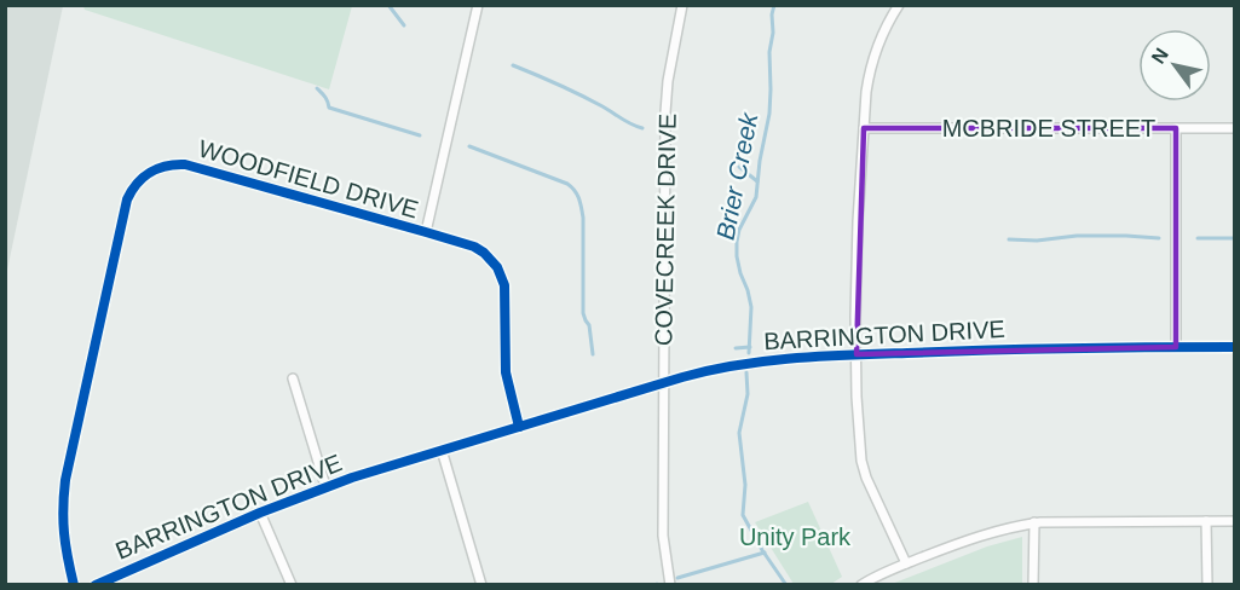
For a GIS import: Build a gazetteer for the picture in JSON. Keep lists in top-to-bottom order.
{
  "streets": {
    "street": [
      "MCBRIDE STREET",
      "WOODFIELD DRIVE",
      "COVECREEK DRIVE",
      "BARRINGTON DRIVE"
    ]
  },
  "crossings": [
    ["WOODFIELD DRIVE", "BARRINGTON DRIVE"],
    ["COVECREEK DRIVE", "BARRINGTON DRIVE"]
  ],
  "water": ["Brier Creek"],
  "parks": ["Unity Park"],
  "north": "top left"
}
